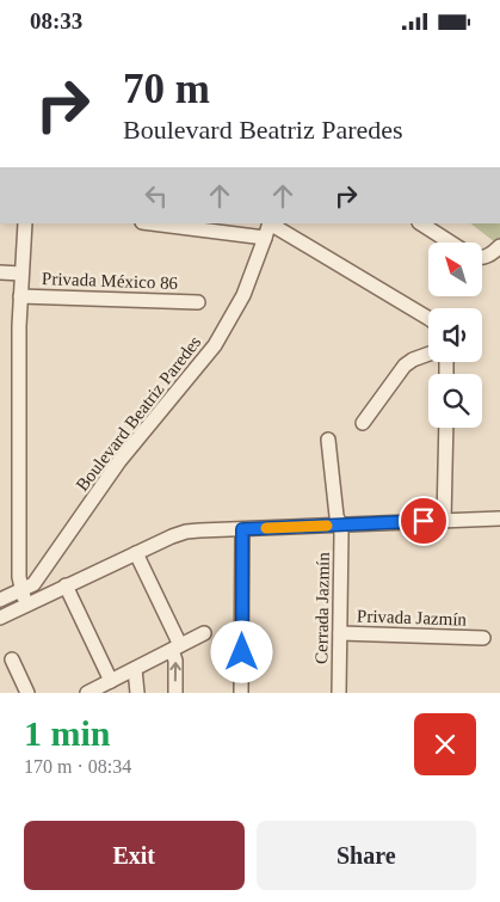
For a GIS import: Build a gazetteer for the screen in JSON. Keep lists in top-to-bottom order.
{
  "streets": {
    "street": [
      "Privada México 86",
      "Boulevard Beatriz Paredes",
      "Cerrada Jazmín",
      "Privada Jazmín"
    ]
  },
  "crossings": [
    ["Cerrada Jazmín", "Privada Jazmín"]
  ],
  "north": "top left",
  "page": {
    "status": "08:33",
    "turn": ["70 m", "Boulevard Beatriz Paredes"],
    "heading": ["1 min", "170 m · 08:34"],
    "buttons": ["Exit", "Share"]
  }
}
